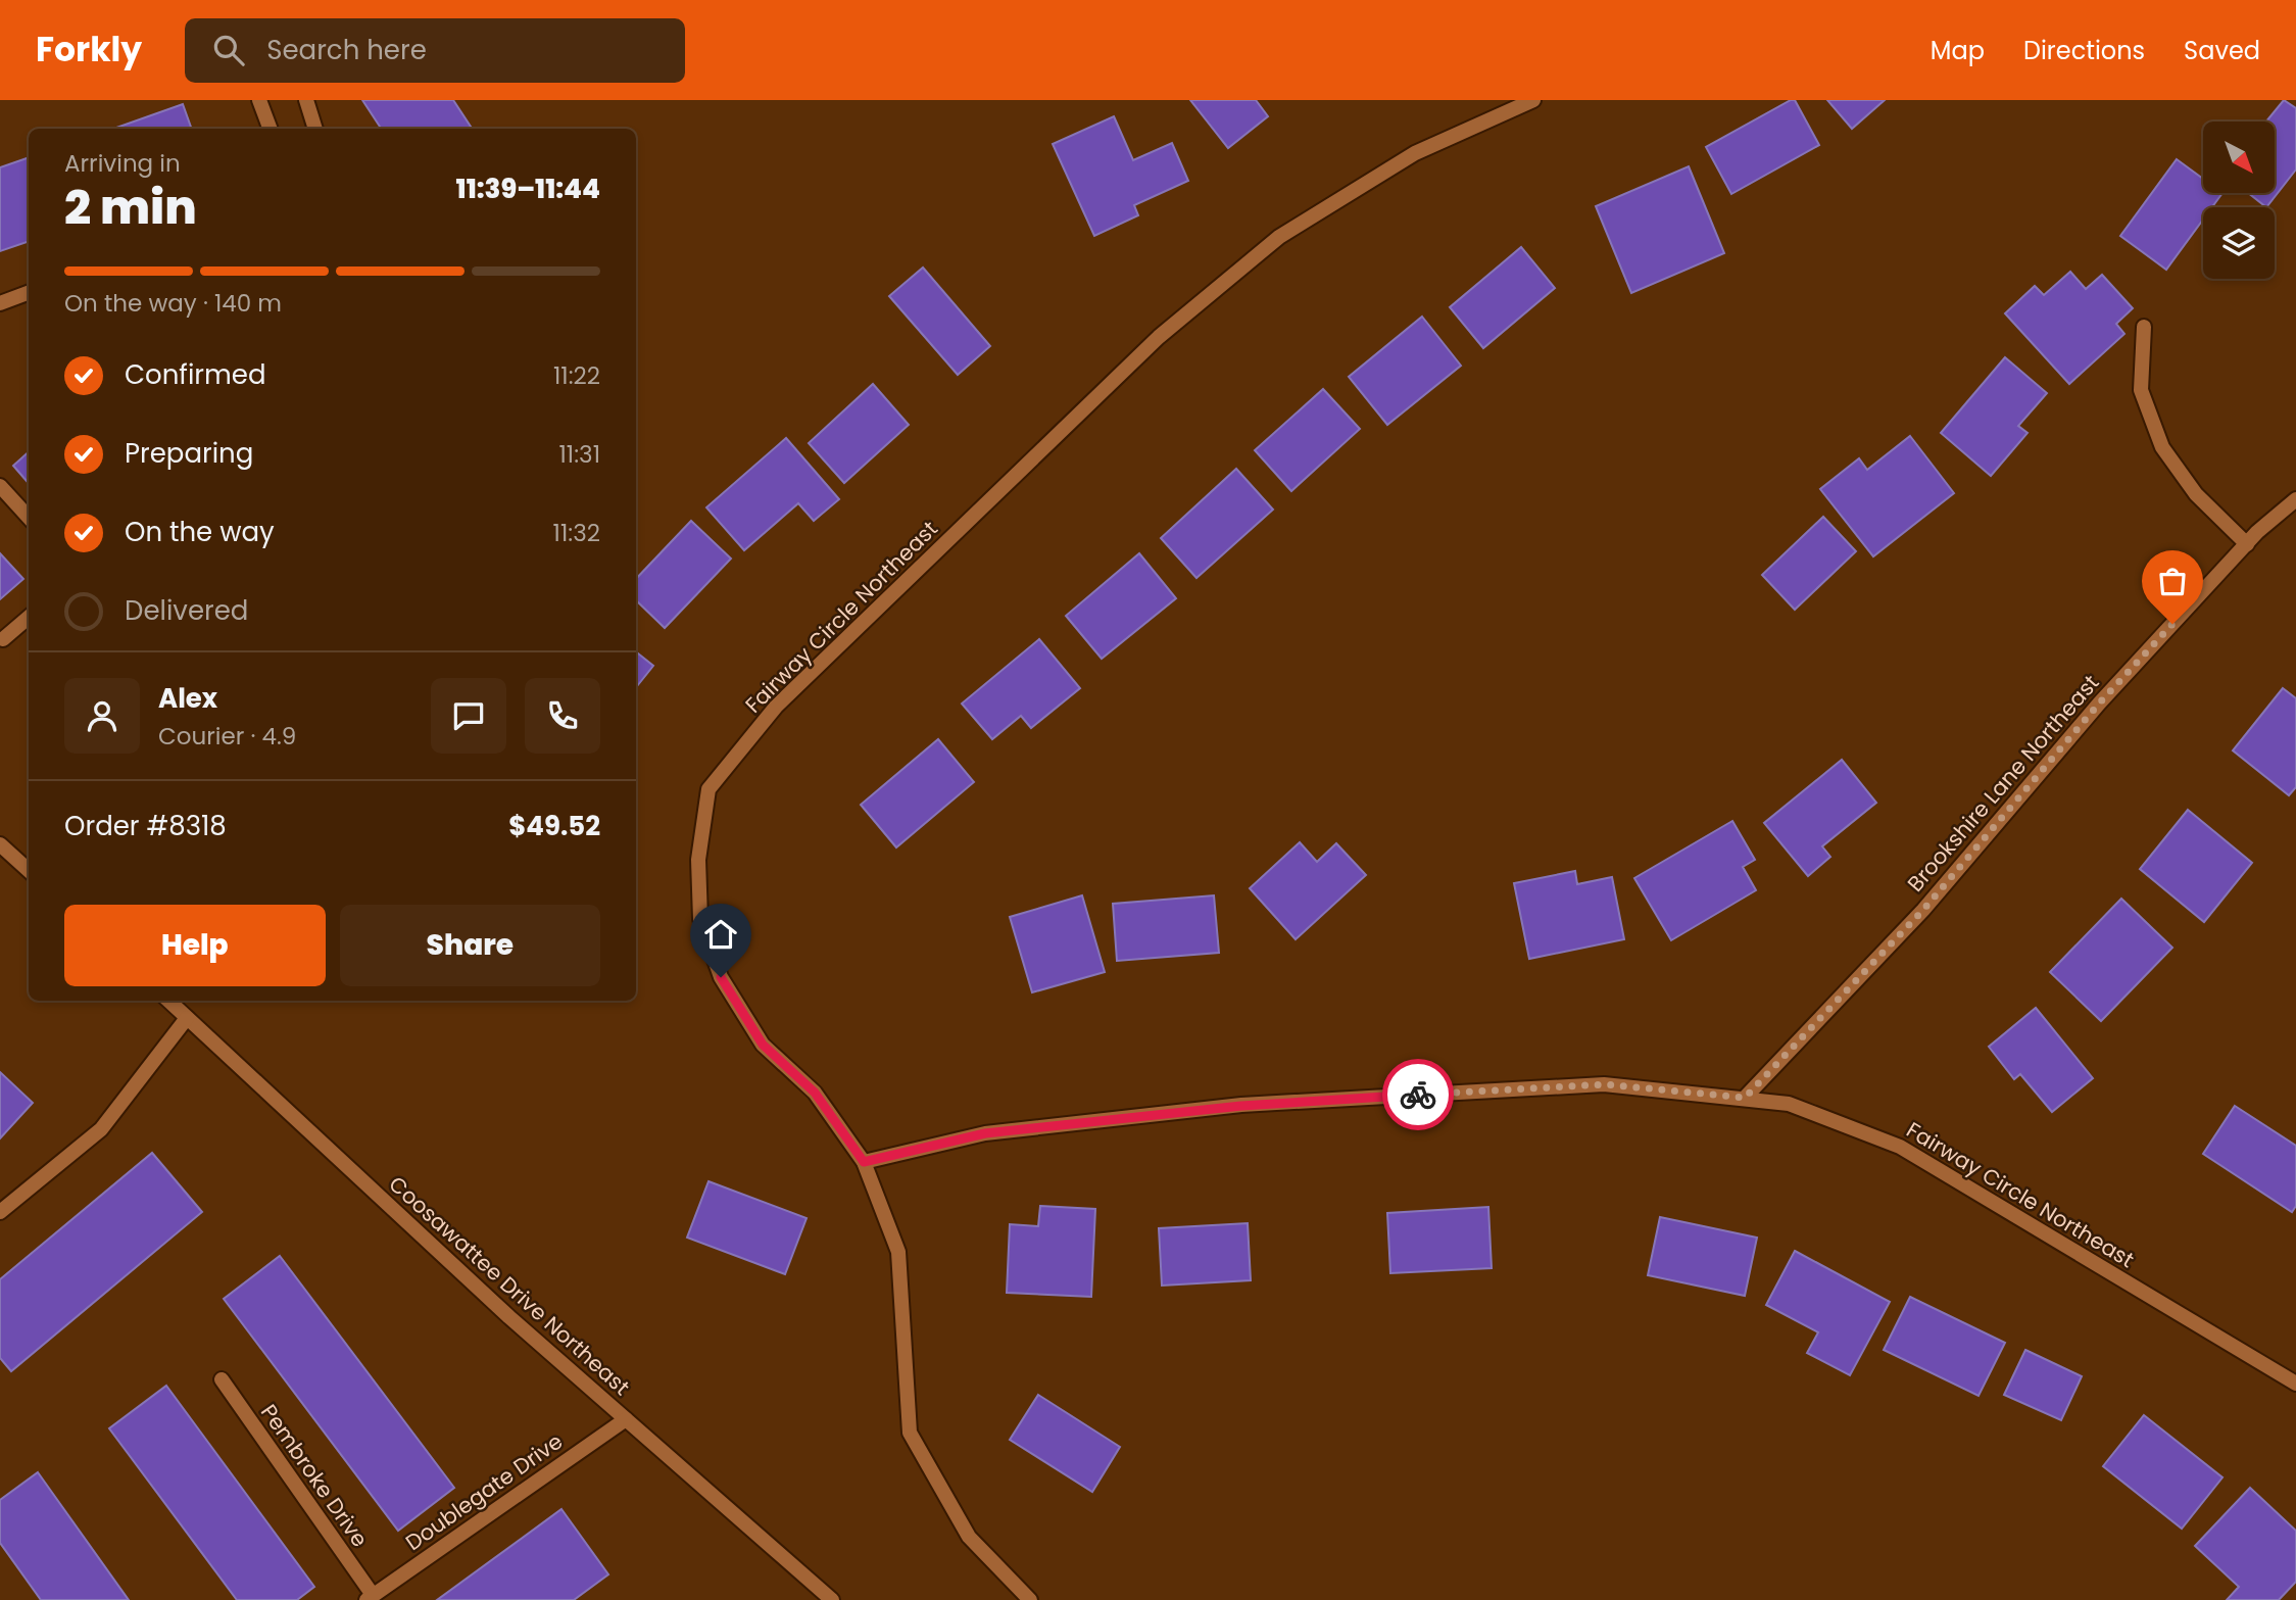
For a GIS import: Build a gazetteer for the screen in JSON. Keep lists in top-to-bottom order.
{
  "streets": {
    "street": [
      "Fairway Circle Northeast",
      "Brookshire Lane Northeast",
      "Coosawattee Drive Northeast",
      "Pembroke Drive",
      "Doublegate Drive"
    ]
  },
  "crossings": [
    ["Fairway Circle Northeast", "Brookshire Lane Northeast"],
    ["Coosawattee Drive Northeast", "Doublegate Drive"],
    ["Pembroke Drive", "Doublegate Drive"]
  ],
  "north": "bottom right",
  "page": {
    "header": "Forkly",
    "search": "Search here",
    "nav": ["Map", "Directions", "Saved"],
    "heading": ["2 min", "Arriving in", "11:39–11:44"],
    "panel": [
      "Alex",
      "Courier · 4.9",
      "Order #8318",
      "$49.52"
    ],
    "bar": "On the way · 140 m",
    "list": [
      ["Confirmed", "11:22"],
      ["Preparing", "11:31"],
      ["On the way", "11:32"],
      "Delivered"
    ],
    "buttons": ["Help", "Share"]
  }
}
